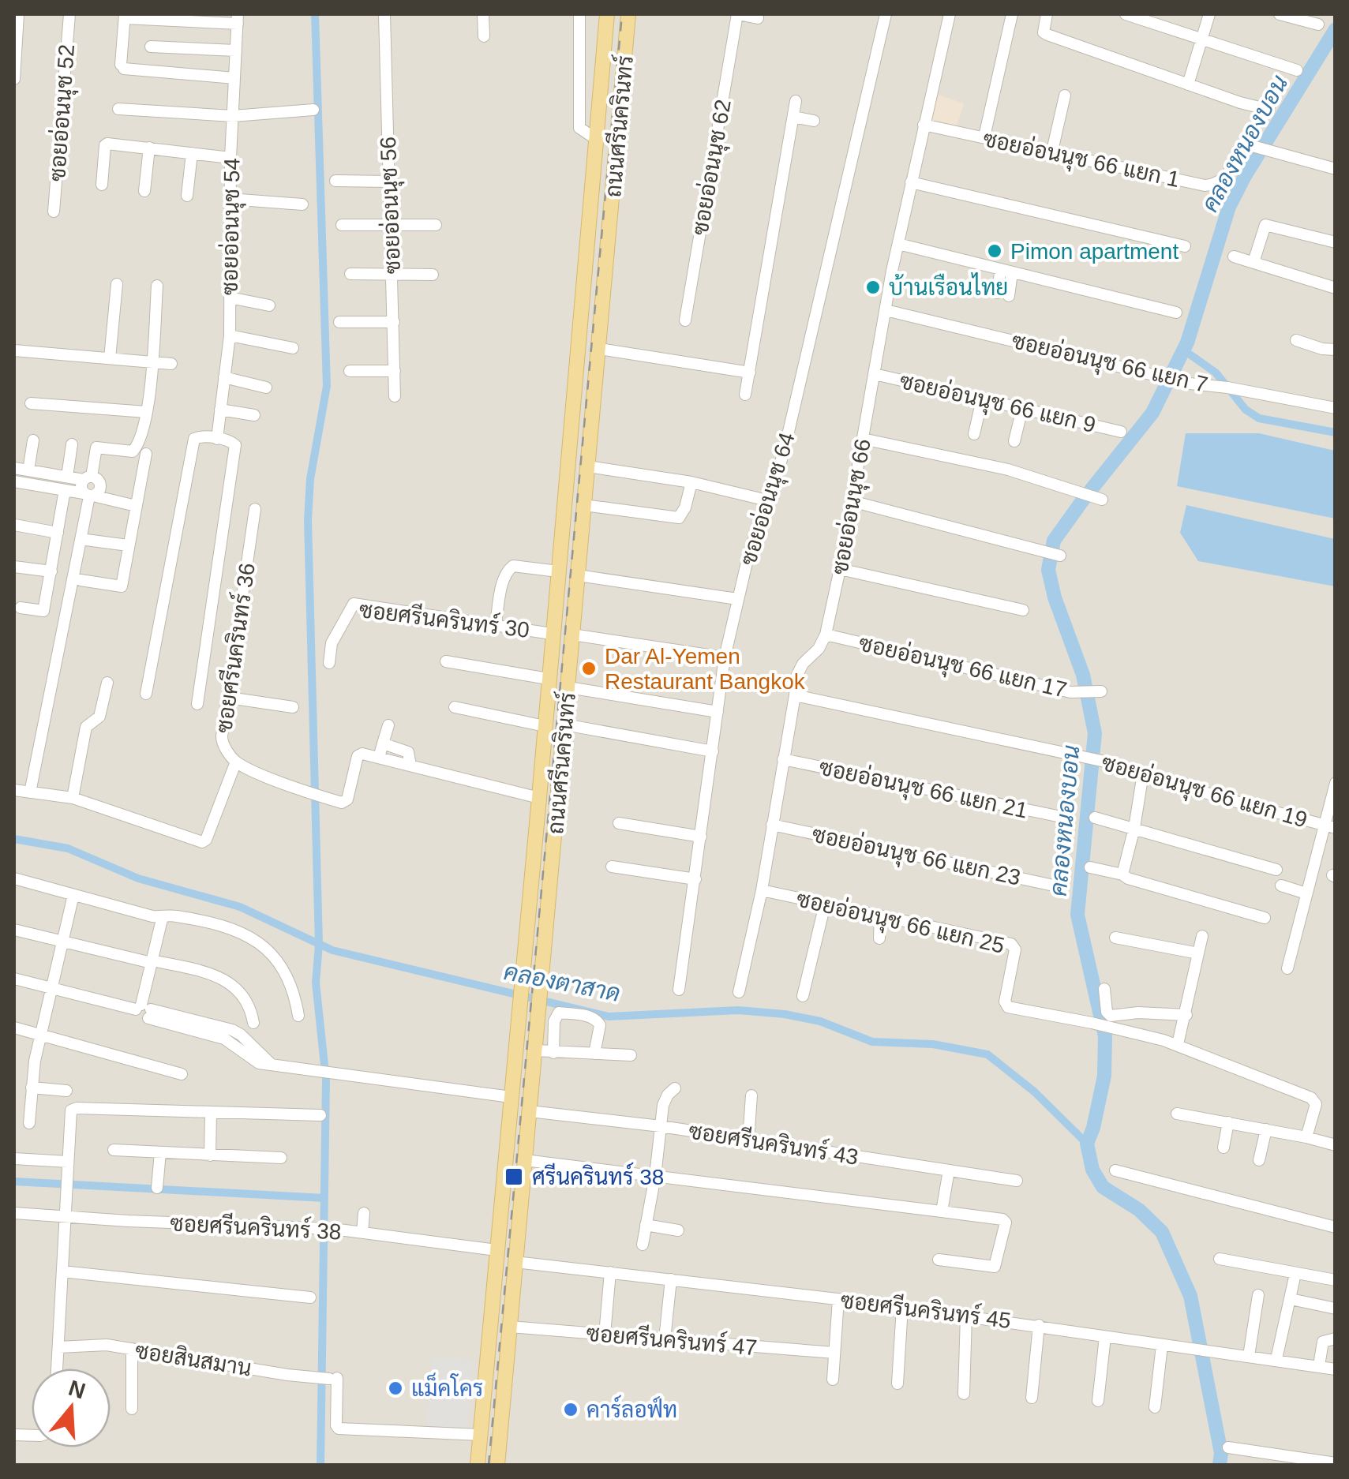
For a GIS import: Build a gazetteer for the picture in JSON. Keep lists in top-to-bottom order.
{
  "streets": {
    "main road": ["ถนนศรีนครินทร์"],
    "street": [
      "ซอยอ่อนนุช 52",
      "ซอยอ่อนนุช 66 แยก 1",
      "ซอยอ่อนนุช 62",
      "ซอยอ่อนนุช 56",
      "ซอยอ่อนนุช 54",
      "ซอยอ่อนนุช 66 แยก 7",
      "ซอยอ่อนนุช 66 แยก 9",
      "ซอยอ่อนนุช 64",
      "ซอยอ่อนนุช 66",
      "ซอยศรีนครินทร์ 30",
      "ซอยศรีนครินทร์ 36",
      "ซอยอ่อนนุช 66 แยก 17",
      "ซอยอ่อนนุช 66 แยก 21",
      "ซอยอ่อนนุช 66 แยก 19",
      "ซอยอ่อนนุช 66 แยก 23",
      "ซอยอ่อนนุช 66 แยก 25",
      "ซอยศรีนครินทร์ 43",
      "ซอยศรีนครินทร์ 38",
      "ซอยศรีนครินทร์ 45",
      "ซอยศรีนครินทร์ 47",
      "ซอยสินสมาน"
    ]
  },
  "crossings": [
    ["ถนนศรีนครินทร์", "ซอยศรีนครินทร์ 30"],
    ["ถนนศรีนครินทร์", "ซอยศรีนครินทร์ 43"],
    ["ถนนศรีนครินทร์", "ซอยศรีนครินทร์ 38"],
    ["ถนนศรีนครินทร์", "ซอยศรีนครินทร์ 45"],
    ["ถนนศรีนครินทร์", "ซอยศรีนครินทร์ 47"],
    ["ถนนศรีนครินทร์", "ซอยสินสมาน"],
    ["ซอยอ่อนนุช 66 แยก 1", "ซอยอ่อนนุช 66"],
    ["ซอยอ่อนนุช 66 แยก 7", "ซอยอ่อนนุช 66"],
    ["ซอยอ่อนนุช 66 แยก 9", "ซอยอ่อนนุช 66"],
    ["ซอยอ่อนนุช 66", "ซอยอ่อนนุช 66 แยก 17"],
    ["ซอยอ่อนนุช 66", "ซอยอ่อนนุช 66 แยก 21"],
    ["ซอยอ่อนนุช 66", "ซอยอ่อนนุช 66 แยก 19"],
    ["ซอยอ่อนนุช 66", "ซอยอ่อนนุช 66 แยก 23"],
    ["ซอยอ่อนนุช 66", "ซอยอ่อนนุช 66 แยก 25"]
  ],
  "water": ["คลองหนองบอน", "คลองตาสาด"],
  "places": {
    "other": [
      "Pimon apartment",
      "บ้านเรือนไทย",
      "Dar Al-Yemen Restaurant Bangkok",
      "แม็คโคร",
      "คาร์ลอฟ์ท"
    ],
    "transit": ["ศรีนครินทร์ 38"]
  },
  "north": "top"
}
